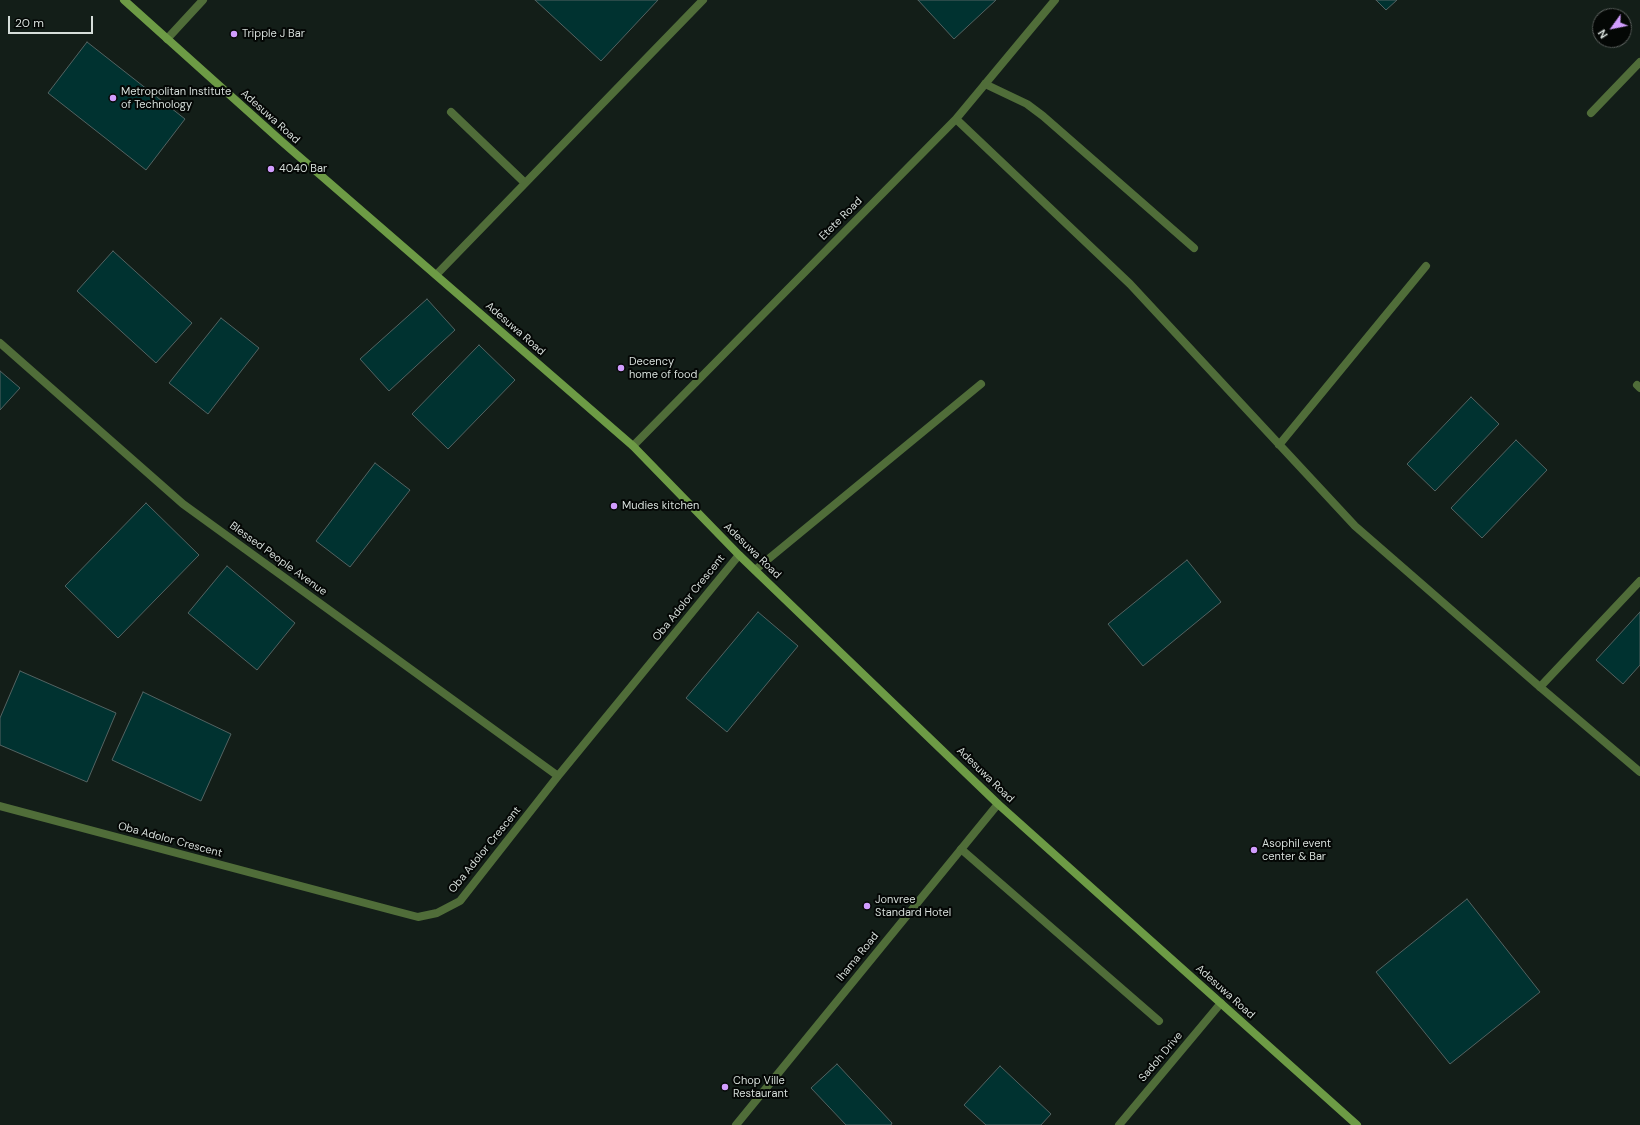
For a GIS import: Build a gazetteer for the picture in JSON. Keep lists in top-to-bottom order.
{
  "streets": {
    "street": [
      "Adesuwa Road",
      "Etete Road",
      "Blessed People Avenue",
      "Oba Adolor Crescent",
      "Ihama Road",
      "Sadoh Drive"
    ]
  },
  "crossings": [
    ["Adesuwa Road", "Etete Road"],
    ["Adesuwa Road", "Oba Adolor Crescent"],
    ["Adesuwa Road", "Ihama Road"],
    ["Adesuwa Road", "Sadoh Drive"],
    ["Blessed People Avenue", "Oba Adolor Crescent"]
  ],
  "places": [
    "Tripple J Bar",
    "Metropolitan Institute of Technology",
    "4040 Bar",
    "Decency home of food",
    "Mudies kitchen",
    "Asophil event center & Bar",
    "Jonvree Standard Hotel",
    "Chop Ville Restaurant"
  ],
  "scale_bar": "20 m",
  "north": "bottom left"
}
